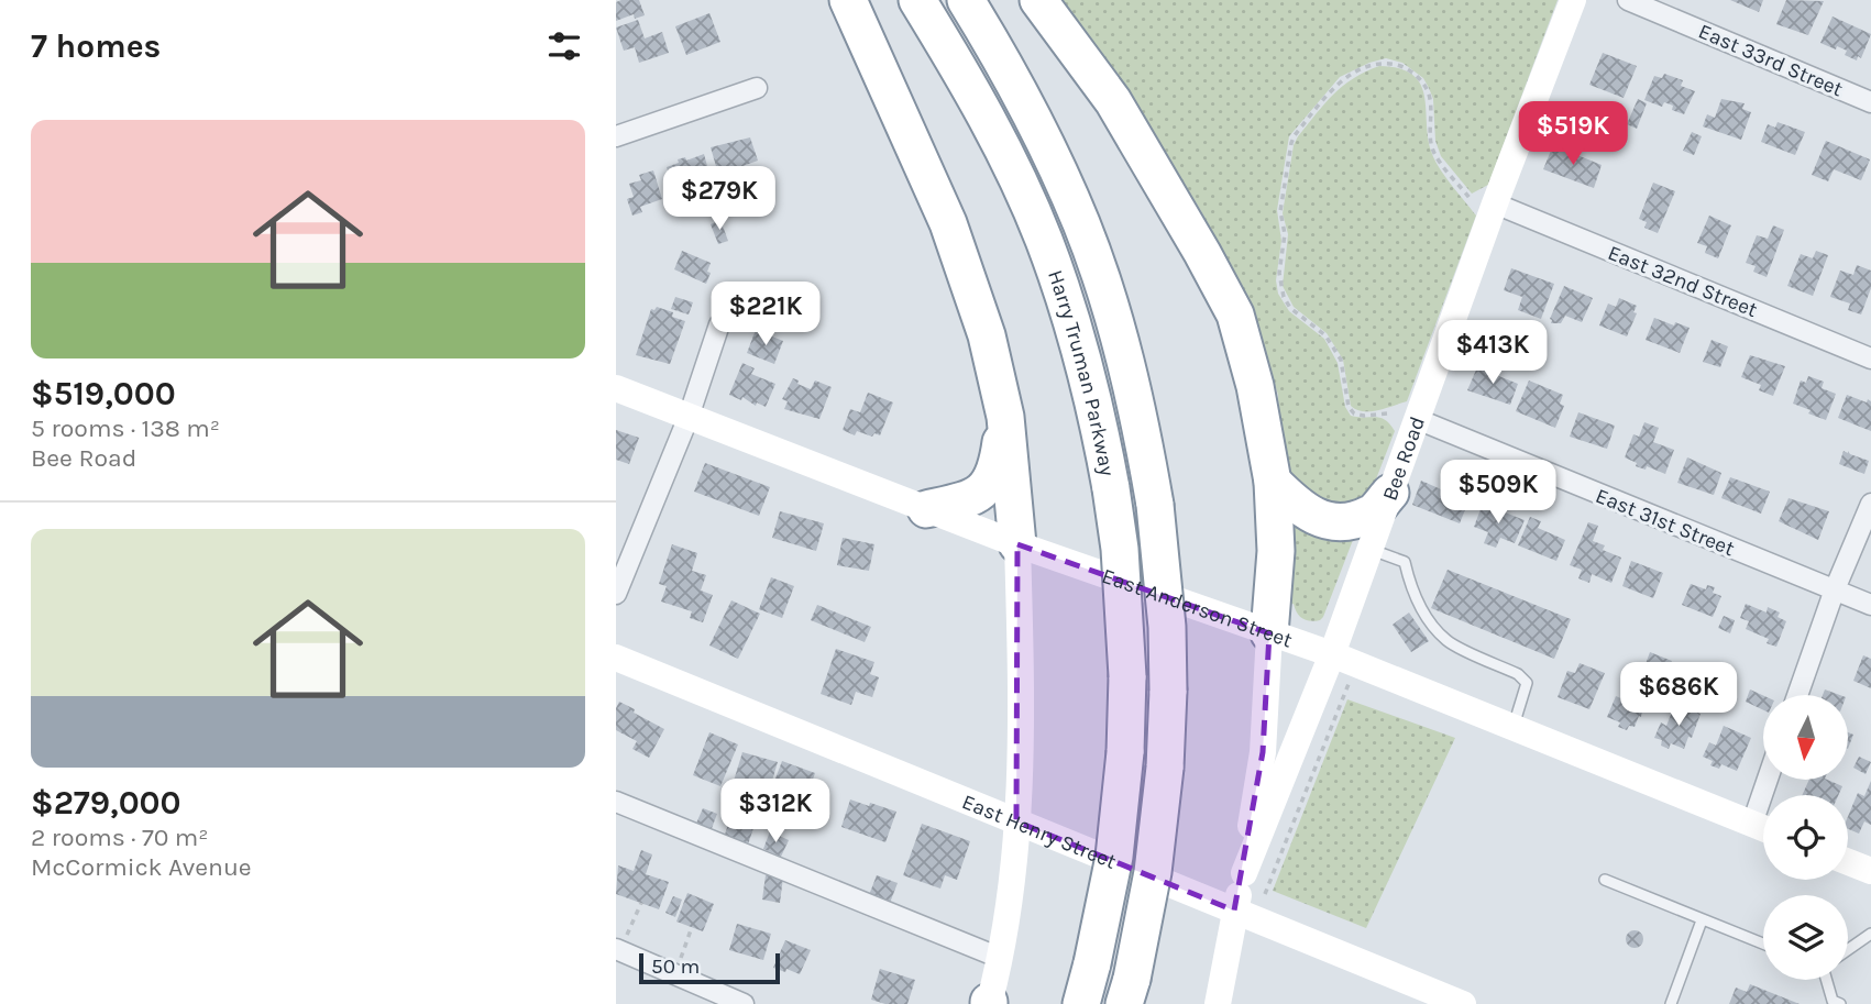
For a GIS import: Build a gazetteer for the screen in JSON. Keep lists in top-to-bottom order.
{
  "streets": {
    "highway": ["Harry Truman Parkway"],
    "main road": ["Bee Road", "East Anderson Street", "East Henry Street"],
    "street": ["East 33rd Street", "East 32nd Street", "East 31st Street"]
  },
  "crossings": [
    ["East 32nd Street", "Bee Road"],
    ["Bee Road", "East 31st Street"],
    ["Bee Road", "East Anderson Street"]
  ],
  "scale_bar": "50 m",
  "north": "bottom",
  "page": {
    "heading": "7 homes",
    "list": [
      {
        "name": "$519,000",
        "note": "5 rooms · 138 m² · Bee Road"
      },
      {
        "name": "$279,000",
        "note": "2 rooms · 70 m² · McCormick Avenue"
      }
    ],
    "price": [
      "$519K",
      "$279K",
      "$221K",
      "$413K",
      "$509K",
      "$686K",
      "$312K"
    ],
    "scale": "50 m"
  }
}
